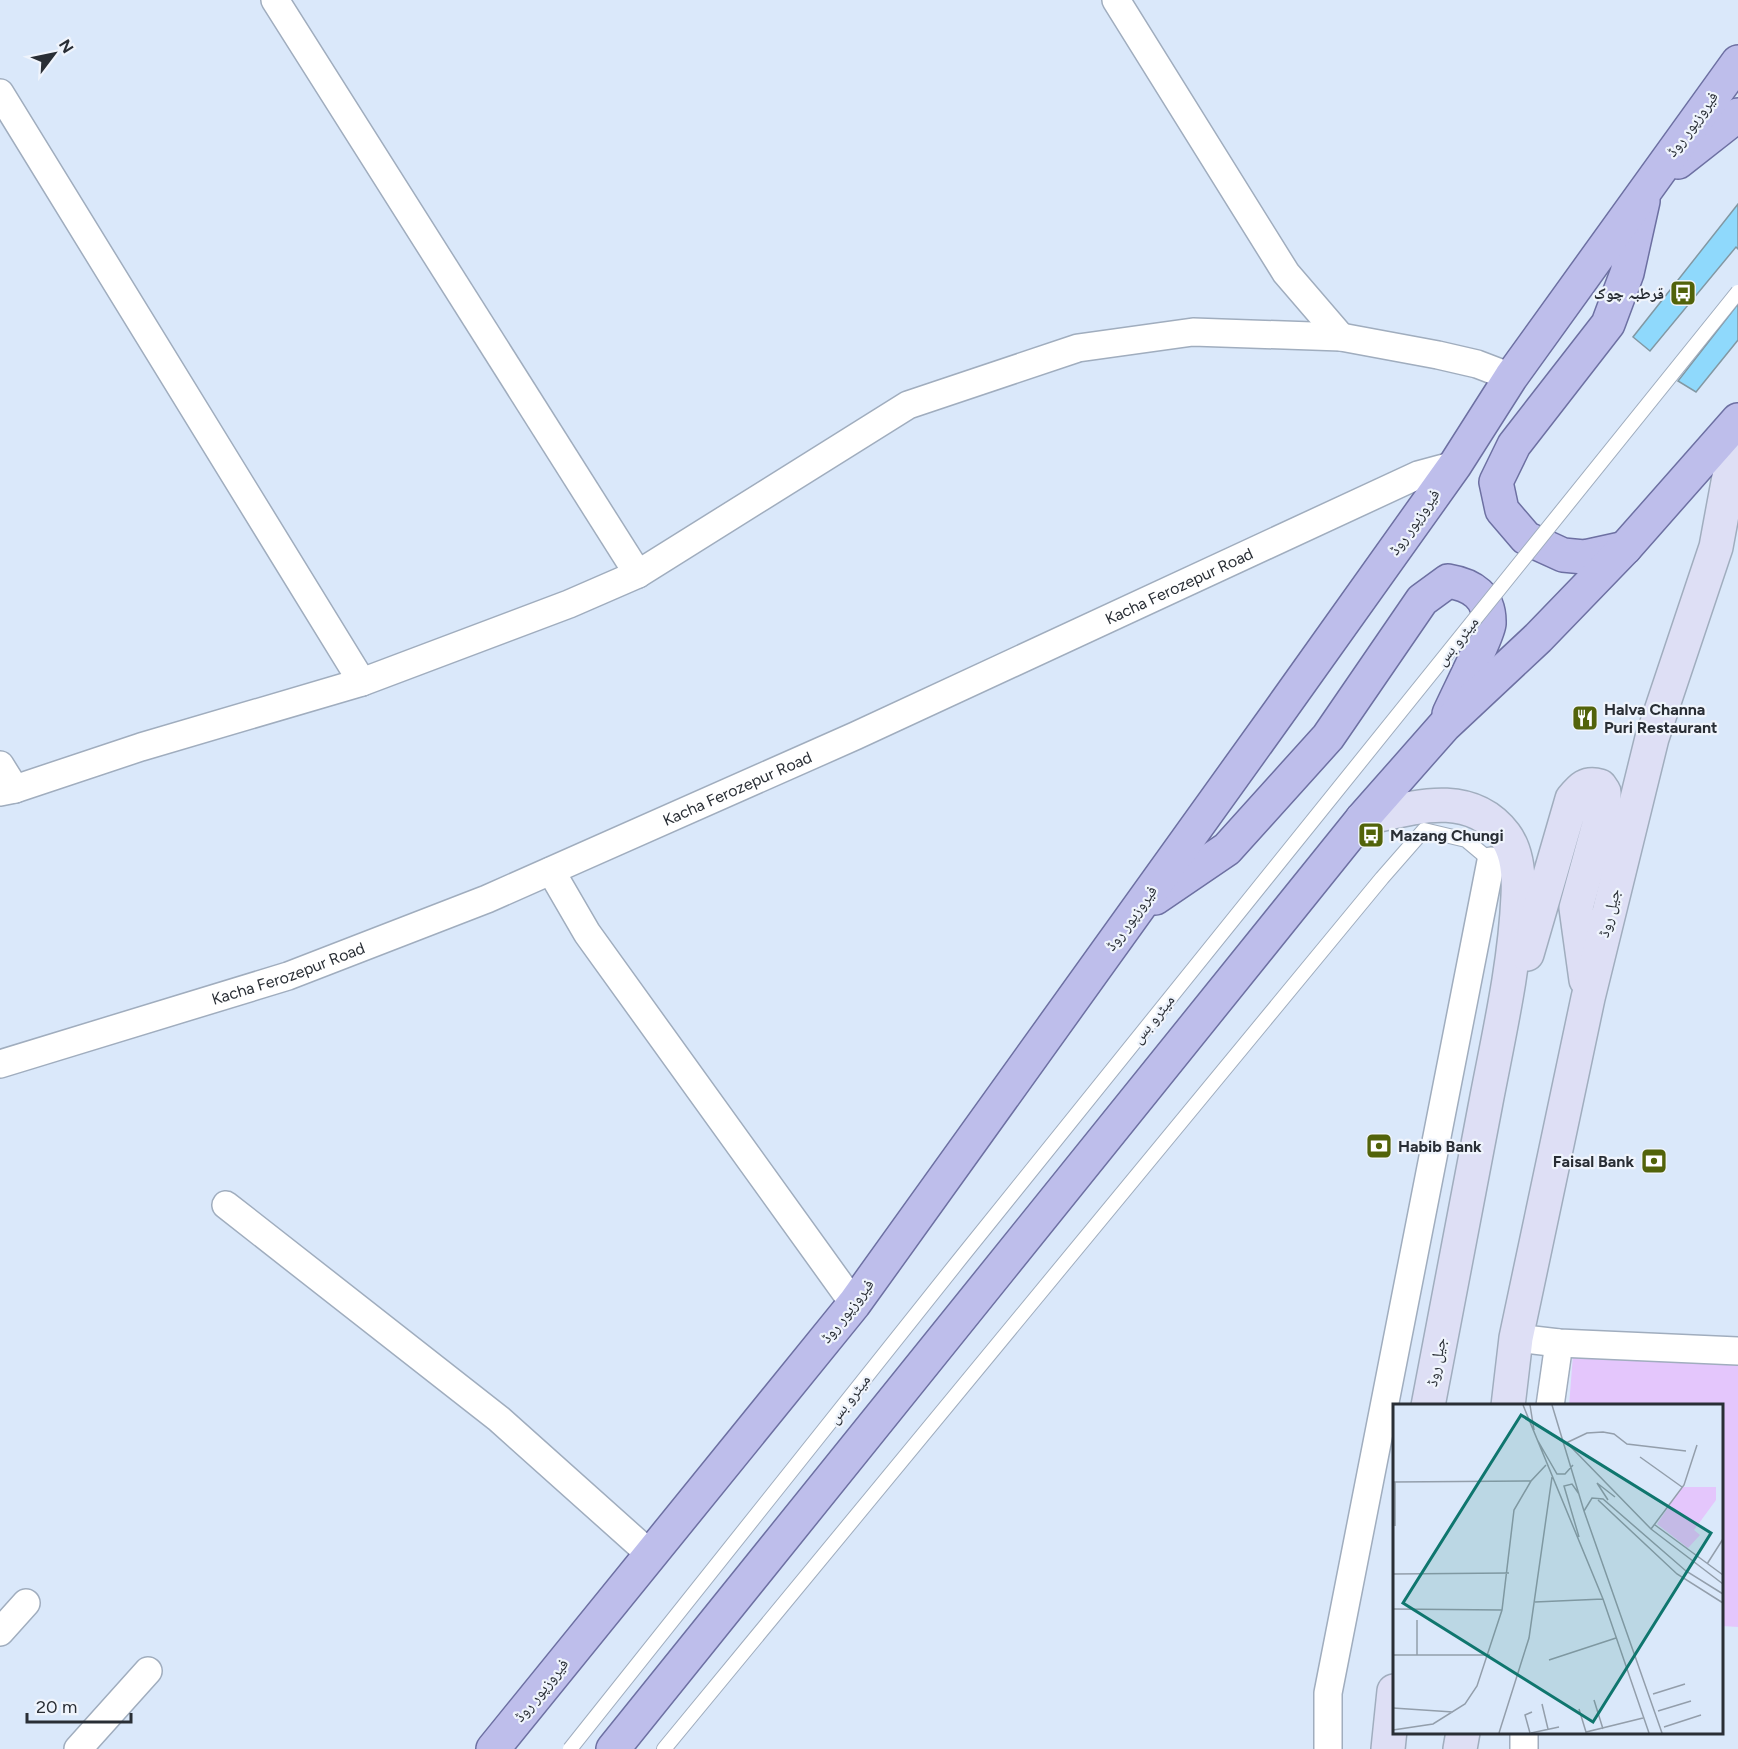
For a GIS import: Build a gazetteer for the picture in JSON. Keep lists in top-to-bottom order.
{
  "streets": {
    "main road": ["فیروزپور روڈ", "جیل روڈ"],
    "street": ["Kacha Ferozepur Road"],
    "lane": ["میٹرو بس"]
  },
  "crossings": [
    ["فیروزپور روڈ", "Kacha Ferozepur Road"]
  ],
  "places": {
    "bus stop": ["قرطبہ چوک", "Mazang Chungi"],
    "restaurant": ["Halva Channa Puri Restaurant"],
    "bank": ["Habib Bank", "Faisal Bank"]
  },
  "scale_bar": "20 m",
  "north": "top right"
}
